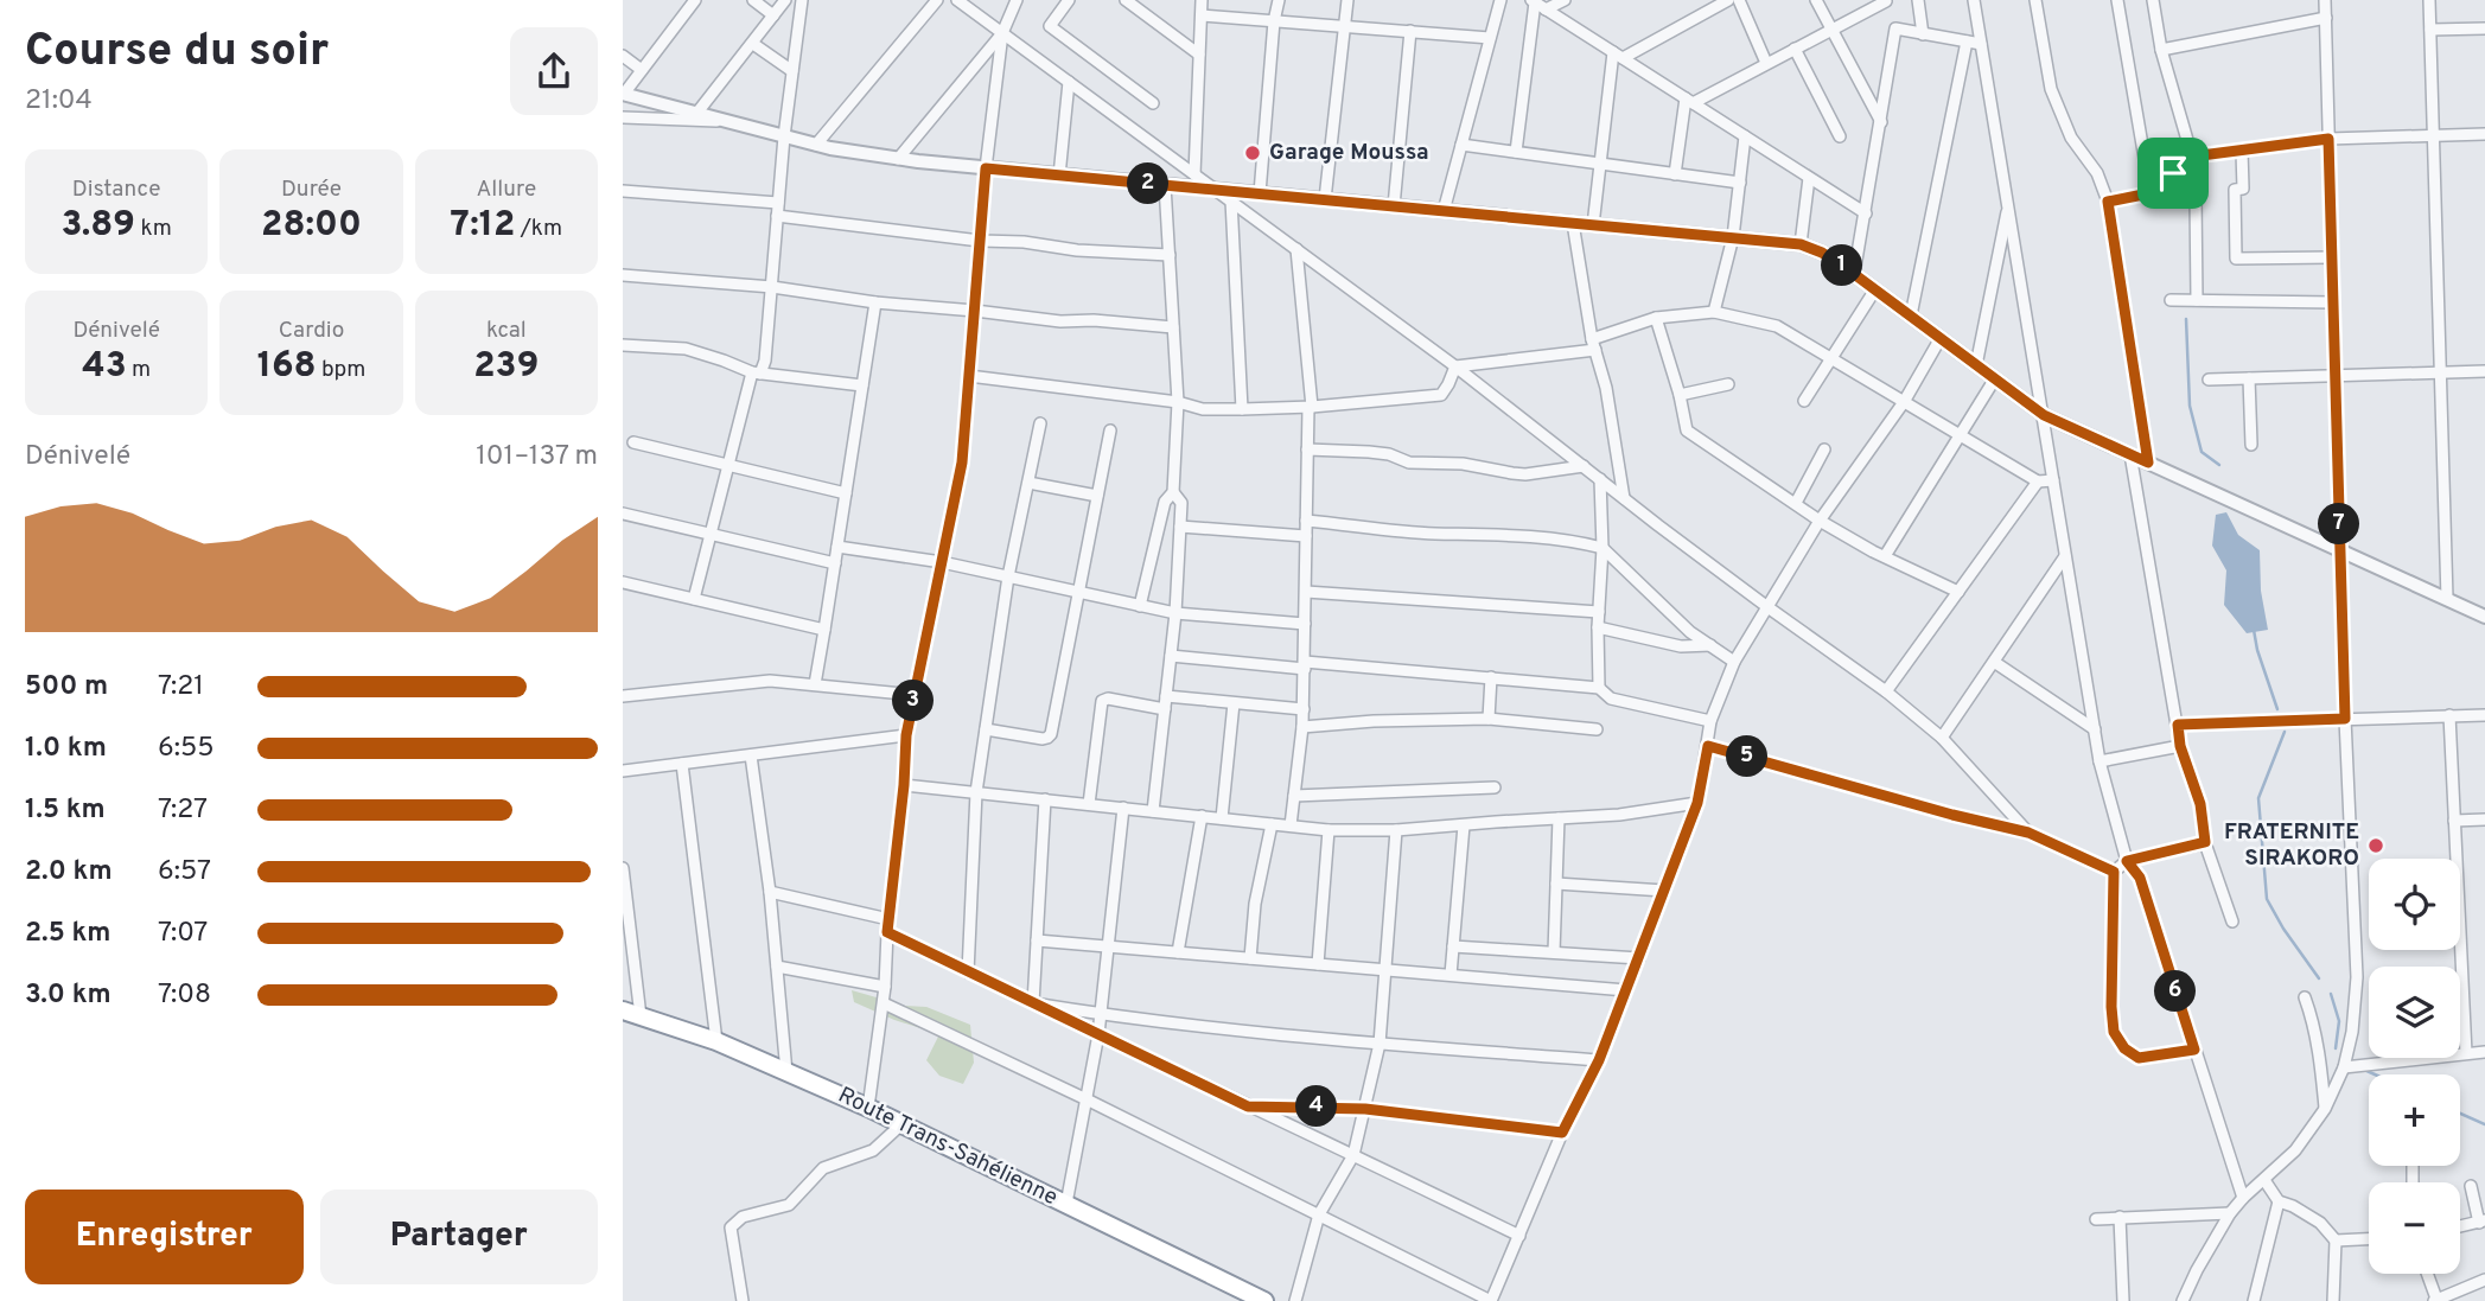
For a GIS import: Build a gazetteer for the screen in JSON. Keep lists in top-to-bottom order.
{
  "streets": {
    "highway": ["Route Trans-Sahélienne"]
  },
  "places": ["Garage Moussa", "FRATERNITE SIRAKORO"],
  "page": {
    "heading": ["Course du soir", "21:04"],
    "stats": [
      ["Distance", "3.89 km"],
      ["Durée", "28:00"],
      ["Allure", "7:12 /km"],
      ["Dénivelé", "43 m"],
      ["Cardio", "168 bpm"],
      ["kcal", "239"]
    ],
    "pins": [
      "2",
      "1",
      "7",
      "3",
      "5",
      "6",
      "4"
    ],
    "chart": ["Dénivelé", "101–137 m"],
    "list": [
      {
        "name": "500 m",
        "note": "7:21"
      },
      {
        "name": "1.0 km",
        "note": "6:55"
      },
      {
        "name": "1.5 km",
        "note": "7:27"
      },
      {
        "name": "2.0 km",
        "note": "6:57"
      },
      {
        "name": "2.5 km",
        "note": "7:07"
      },
      {
        "name": "3.0 km",
        "note": "7:08"
      }
    ],
    "map_buttons": ["+", "−"],
    "buttons": ["Enregistrer", "Partager"]
  }
}
